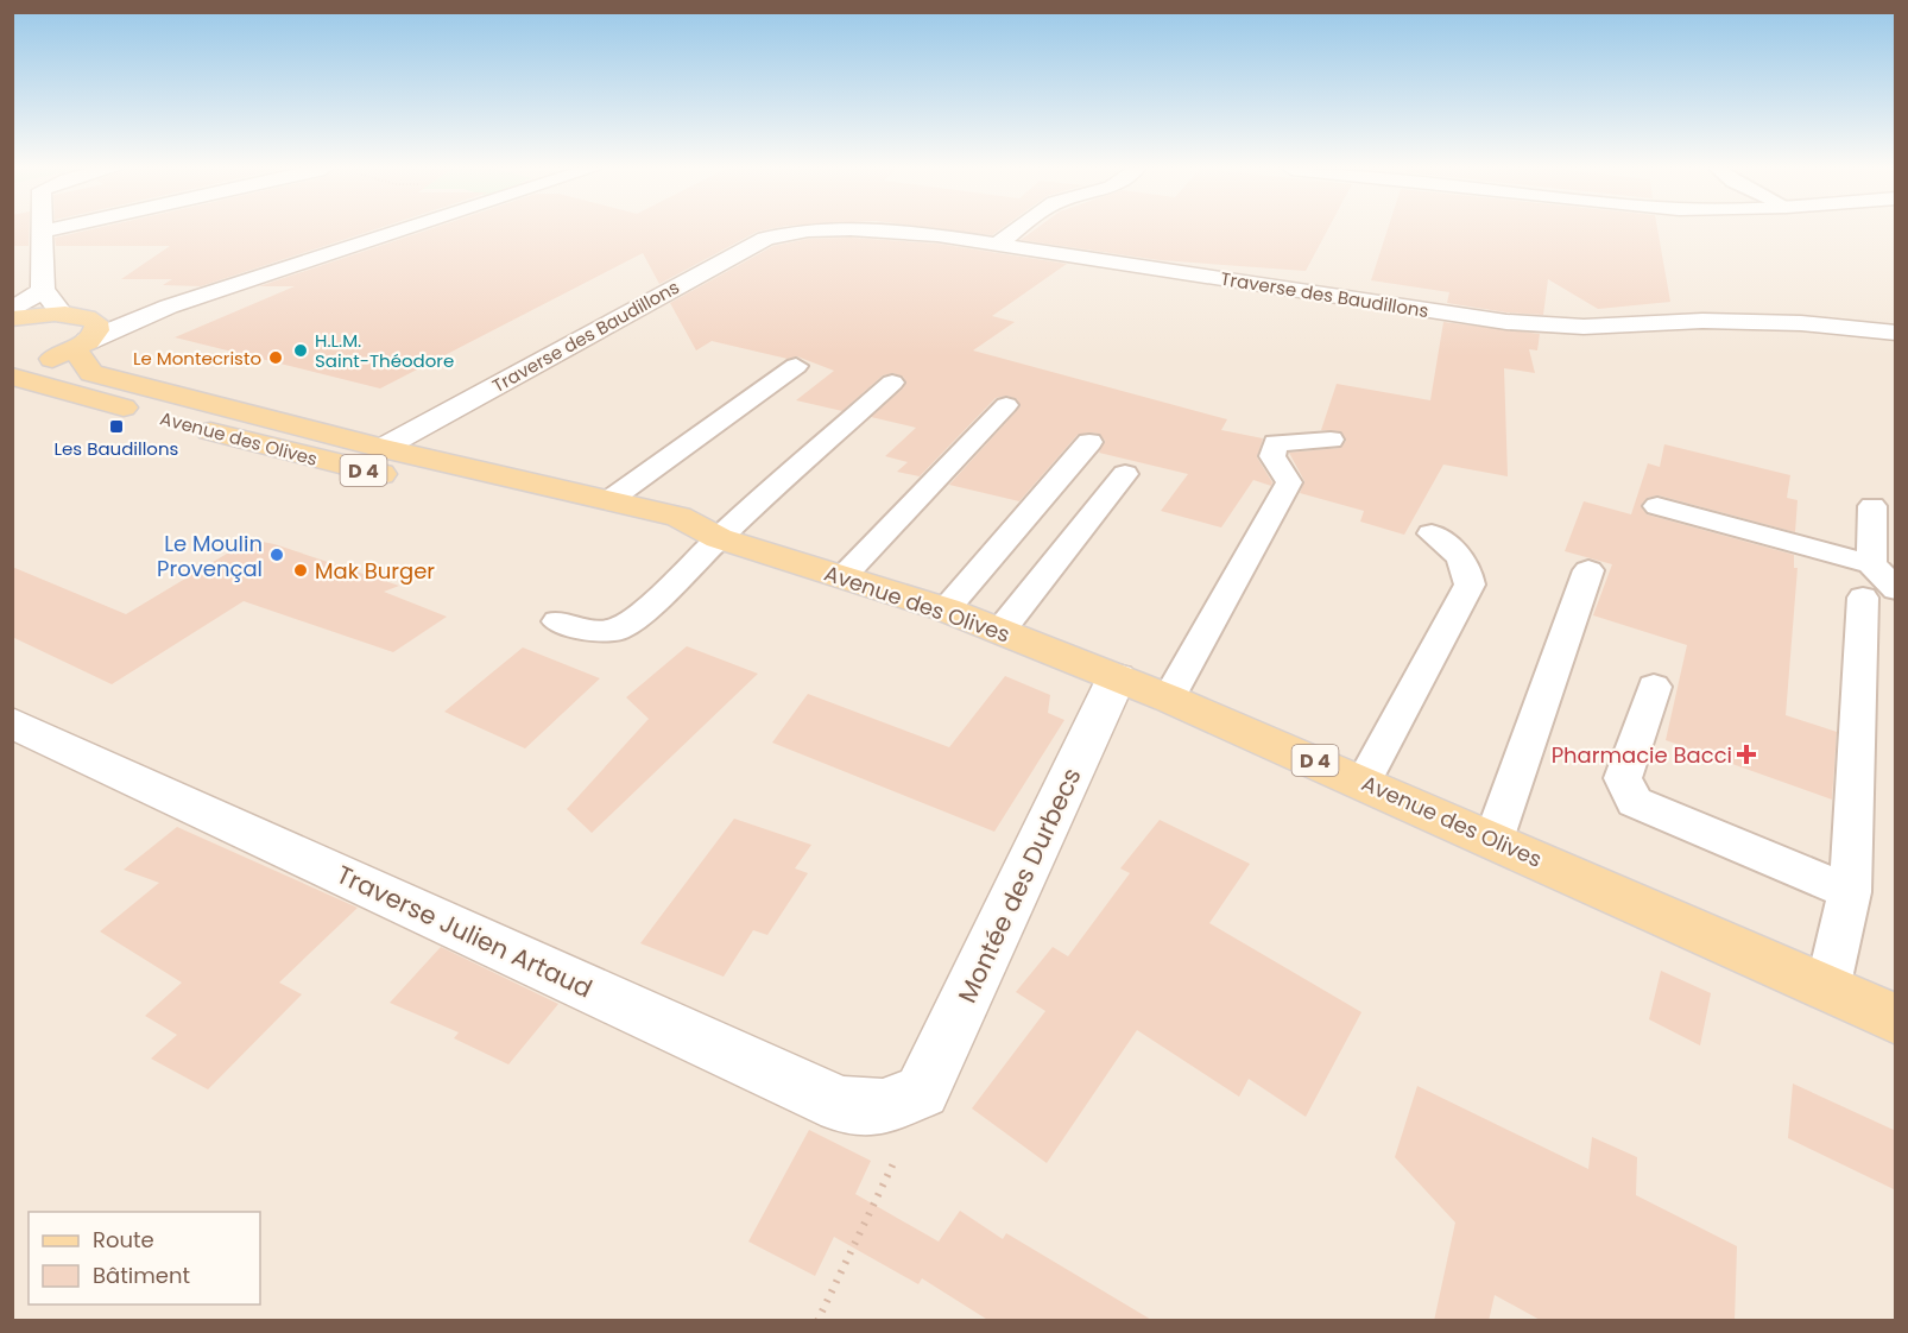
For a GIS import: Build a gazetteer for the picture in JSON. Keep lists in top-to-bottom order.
{
  "streets": {
    "main road": ["Avenue des Olives", "D 4"],
    "street": ["Traverse des Baudillons", "Montée des Durbecs", "Traverse Julien Artaud"]
  },
  "crossings": [
    ["Traverse des Baudillons", "Avenue des Olives"],
    ["Avenue des Olives", "Montée des Durbecs"],
    ["Montée des Durbecs", "Traverse Julien Artaud"]
  ],
  "places": {
    "other": [
      "H.L.M. Saint-Théodore",
      "Le Montecristo",
      "Le Moulin Provençal",
      "Mak Burger"
    ],
    "transit": ["Les Baudillons"],
    "health": ["Pharmacie Bacci"]
  },
  "legend": ["Route", "Bâtiment"]
}
